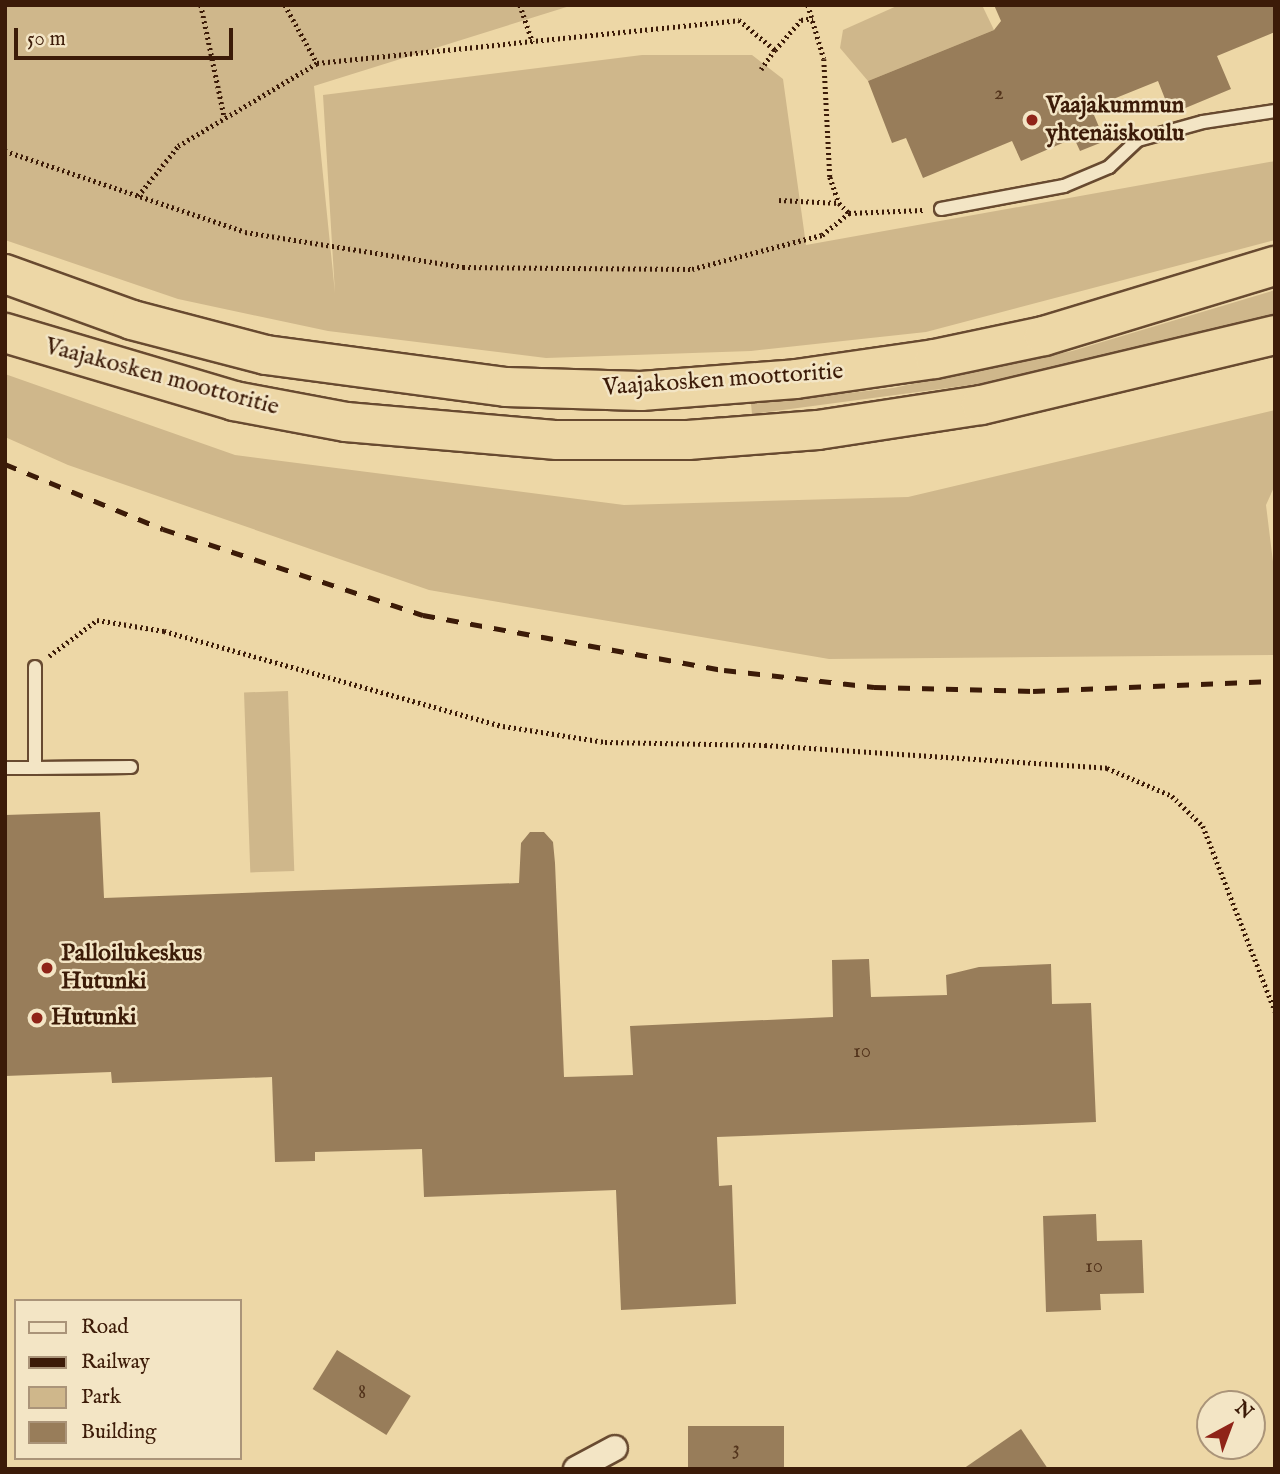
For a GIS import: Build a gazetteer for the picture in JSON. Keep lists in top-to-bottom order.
{
  "streets": {
    "highway": ["Vaajakosken moottoritie"]
  },
  "places": ["Vaajakummun yhtenäiskoulu", "Palloilukeskus Hutunki", "Hutunki"],
  "house_numbers": [
    "2",
    "10",
    "10",
    "8",
    "3"
  ],
  "legend": [
    "Road",
    "Railway",
    "Park",
    "Building"
  ],
  "scale_bar": "50 m",
  "north": "top right"
}
